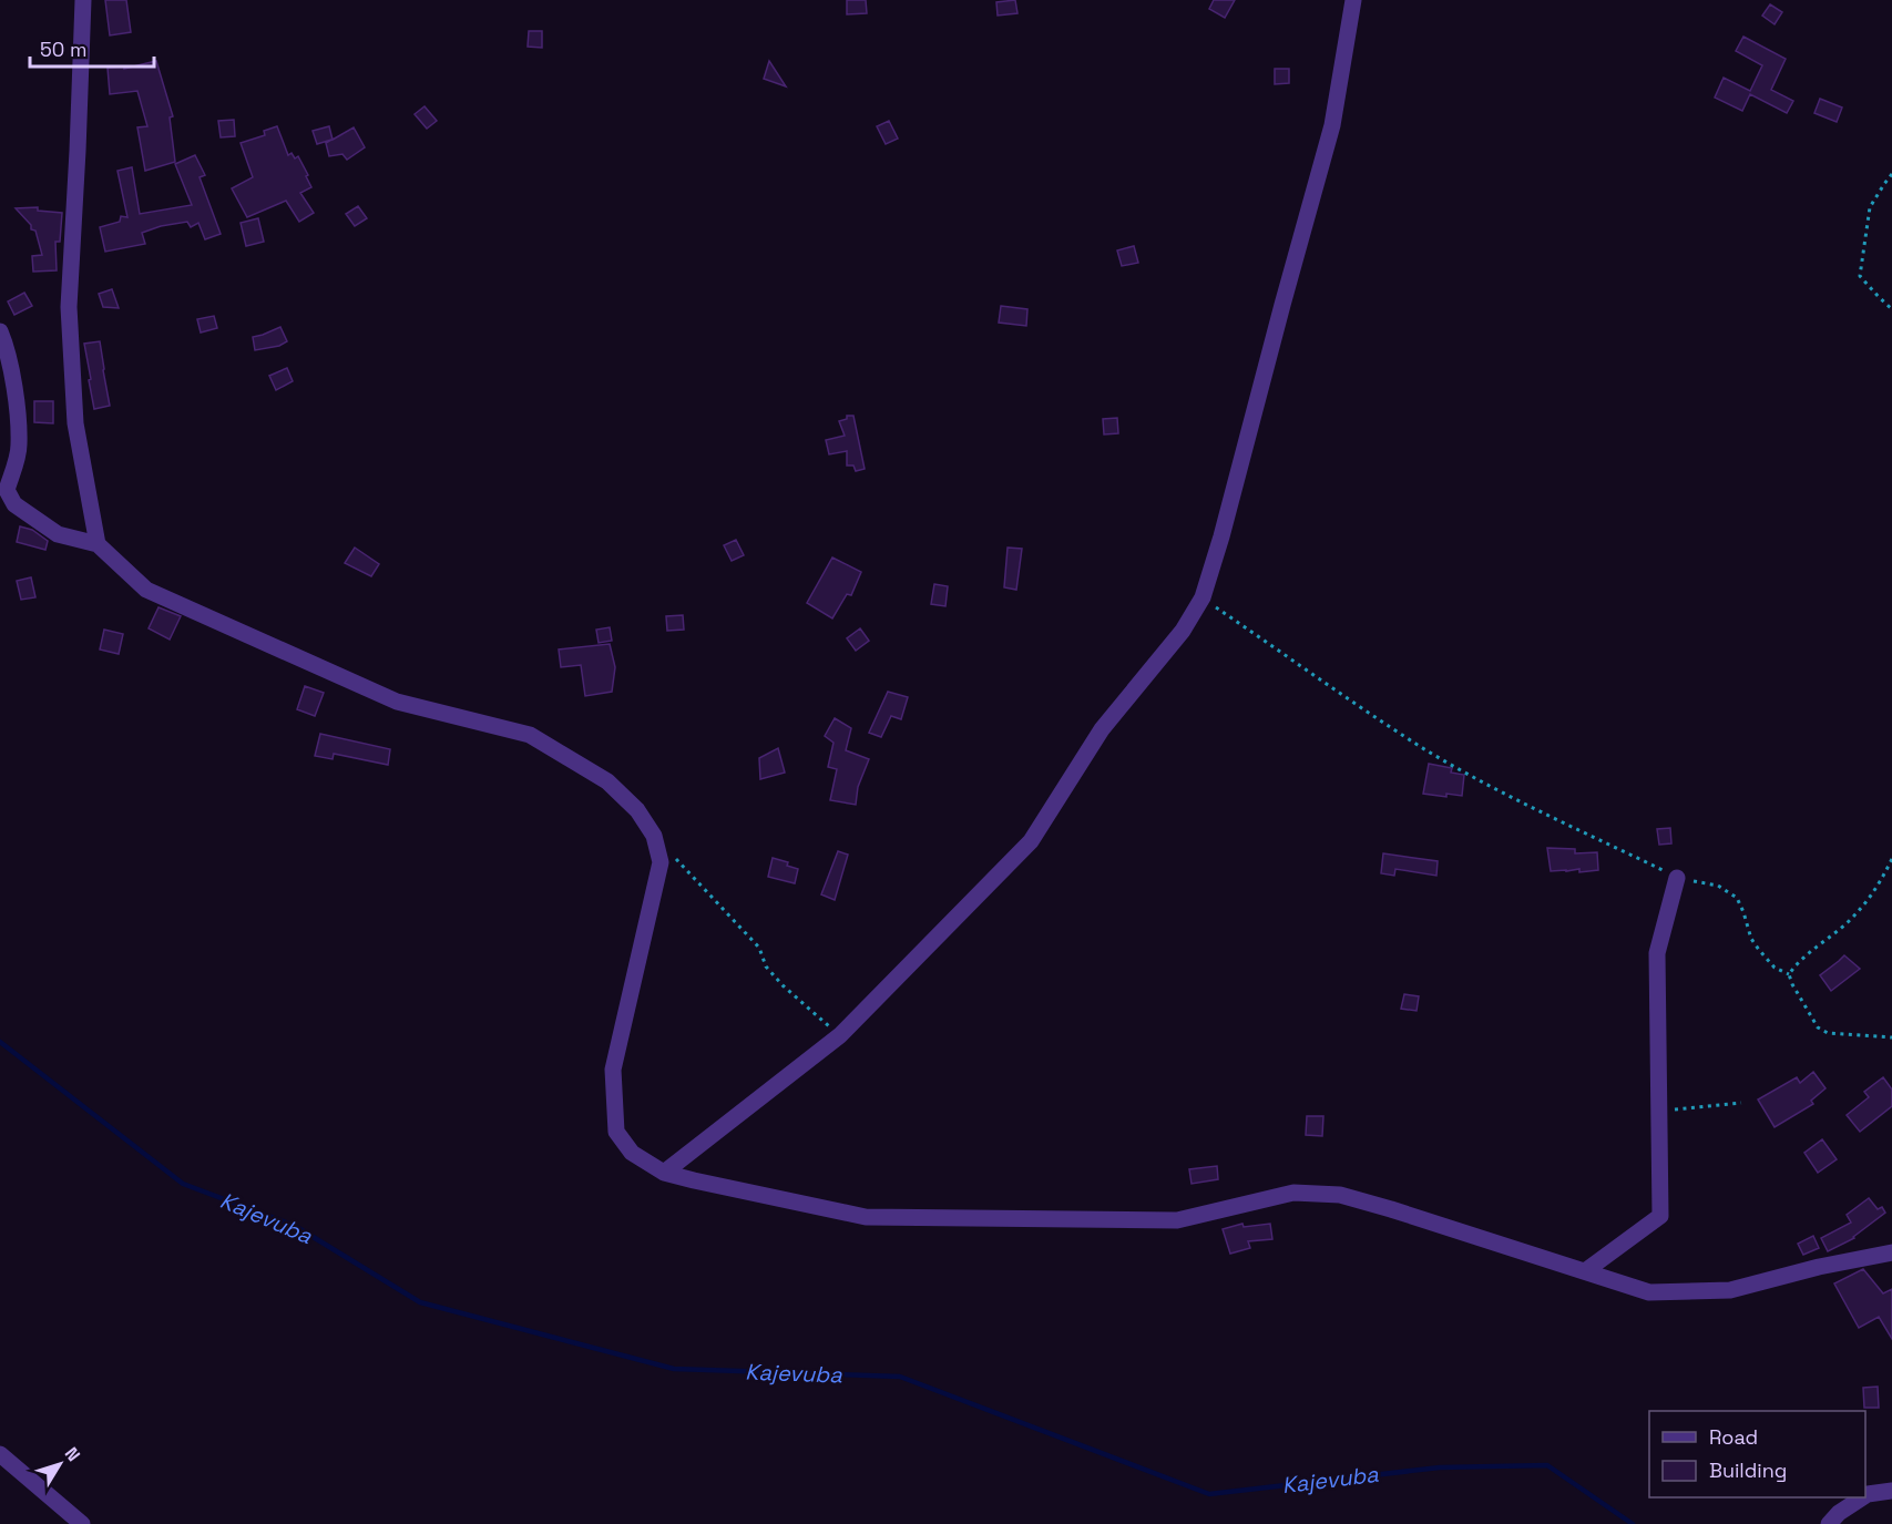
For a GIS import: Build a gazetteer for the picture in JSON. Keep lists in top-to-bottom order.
{
  "water": ["Kajevuba"],
  "legend": ["Road", "Building"],
  "scale_bar": "50 m",
  "north": "top right"
}
